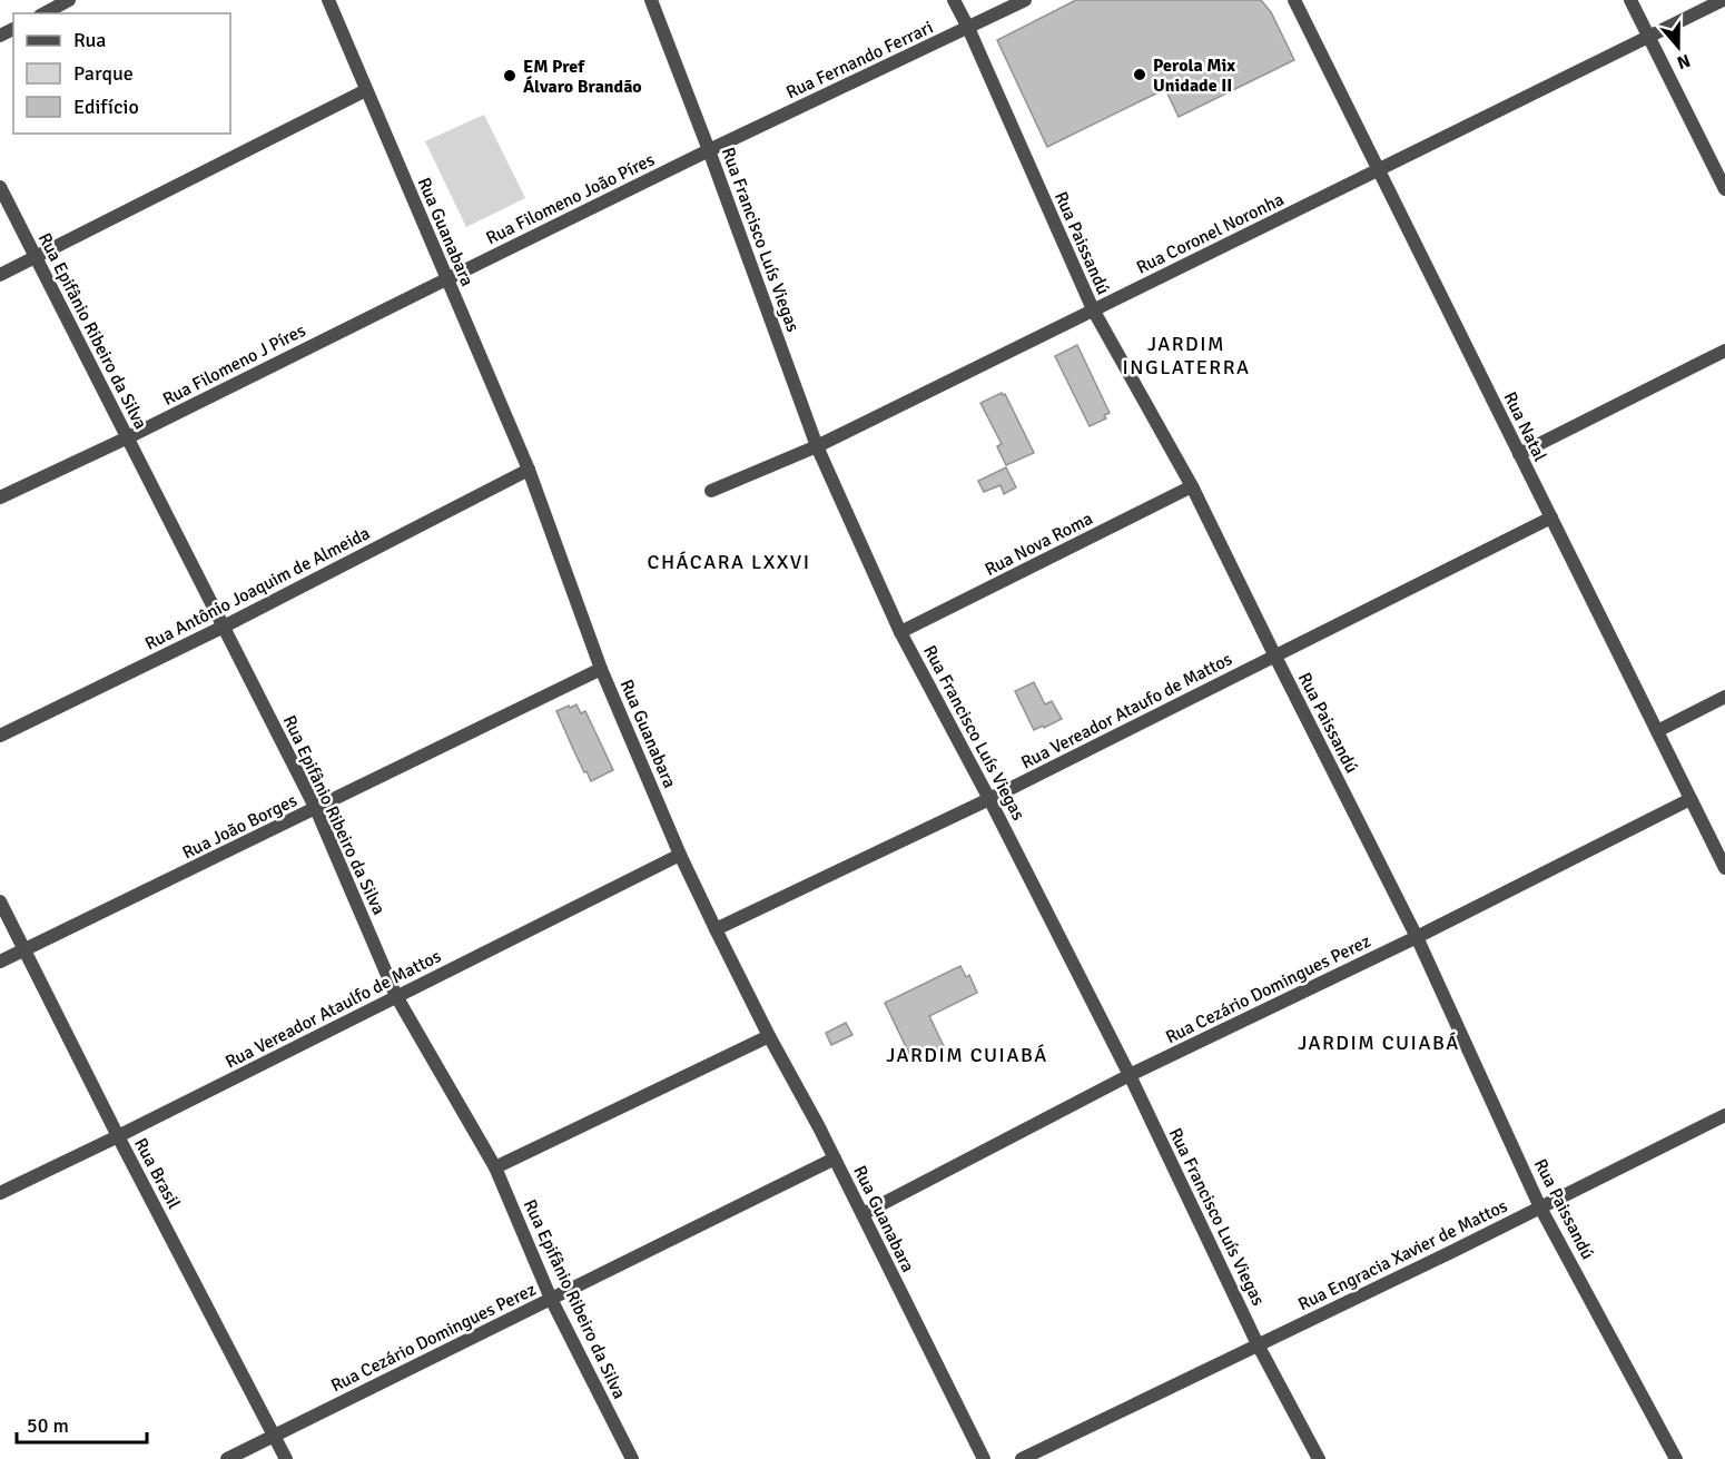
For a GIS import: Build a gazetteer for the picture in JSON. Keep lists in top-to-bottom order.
{
  "streets": {
    "street": [
      "Rua Fernando Ferrari",
      "Rua Filomeno João Píres",
      "Rua Guanabara",
      "Rua Coronel Noronha",
      "Rua Francisco Luís Viegas",
      "Rua Paissandú",
      "Rua Epifânio Ribeiro da Silva",
      "Rua Filomeno J Píres",
      "Rua Natal",
      "Rua Nova Roma",
      "Rua Antônio Joaquim de Almeida",
      "Rua Vereador Ataufo de Mattos",
      "Rua João Borges",
      "Rua Cezário Domingues Perez",
      "Rua Vereador Ataulfo de Mattos",
      "Rua Brasil",
      "Rua Engracia Xavier de Mattos"
    ]
  },
  "crossings": [
    ["Rua Fernando Ferrari", "Rua Filomeno João Píres"],
    ["Rua Fernando Ferrari", "Rua Francisco Luís Viegas"],
    ["Rua Fernando Ferrari", "Rua Paissandú"],
    ["Rua Filomeno João Píres", "Rua Guanabara"],
    ["Rua Filomeno João Píres", "Rua Francisco Luís Viegas"],
    ["Rua Filomeno João Píres", "Rua Filomeno J Píres"],
    ["Rua Guanabara", "Rua Filomeno J Píres"],
    ["Rua Guanabara", "Rua Antônio Joaquim de Almeida"],
    ["Rua Guanabara", "Rua Vereador Ataufo de Mattos"],
    ["Rua Guanabara", "Rua João Borges"],
    ["Rua Guanabara", "Rua Cezário Domingues Perez"],
    ["Rua Guanabara", "Rua Vereador Ataulfo de Mattos"],
    ["Rua Coronel Noronha", "Rua Francisco Luís Viegas"],
    ["Rua Coronel Noronha", "Rua Paissandú"],
    ["Rua Coronel Noronha", "Rua Natal"],
    ["Rua Francisco Luís Viegas", "Rua Nova Roma"],
    ["Rua Francisco Luís Viegas", "Rua Vereador Ataufo de Mattos"],
    ["Rua Francisco Luís Viegas", "Rua Cezário Domingues Perez"],
    ["Rua Francisco Luís Viegas", "Rua Engracia Xavier de Mattos"],
    ["Rua Paissandú", "Rua Nova Roma"],
    ["Rua Paissandú", "Rua Vereador Ataufo de Mattos"],
    ["Rua Paissandú", "Rua Cezário Domingues Perez"],
    ["Rua Paissandú", "Rua Engracia Xavier de Mattos"],
    ["Rua Epifânio Ribeiro da Silva", "Rua Filomeno J Píres"],
    ["Rua Epifânio Ribeiro da Silva", "Rua Antônio Joaquim de Almeida"],
    ["Rua Epifânio Ribeiro da Silva", "Rua João Borges"],
    ["Rua Epifânio Ribeiro da Silva", "Rua Cezário Domingues Perez"],
    ["Rua Epifânio Ribeiro da Silva", "Rua Vereador Ataulfo de Mattos"],
    ["Rua Natal", "Rua Vereador Ataufo de Mattos"],
    ["Rua Natal", "Rua Cezário Domingues Perez"],
    ["Rua João Borges", "Rua Brasil"],
    ["Rua Cezário Domingues Perez", "Rua Brasil"],
    ["Rua Vereador Ataulfo de Mattos", "Rua Brasil"]
  ],
  "districts": [
    "JARDIM INGLATERRA",
    "CHÁCARA LXXVI",
    "JARDIM CUIABÁ",
    "JARDIM CUIABÁ"
  ],
  "places": ["Perola Mix Unidade II", "EM Pref Álvaro Brandão"],
  "legend": ["Rua", "Parque", "Edifício"],
  "scale_bar": "50 m",
  "north": "bottom"
}
